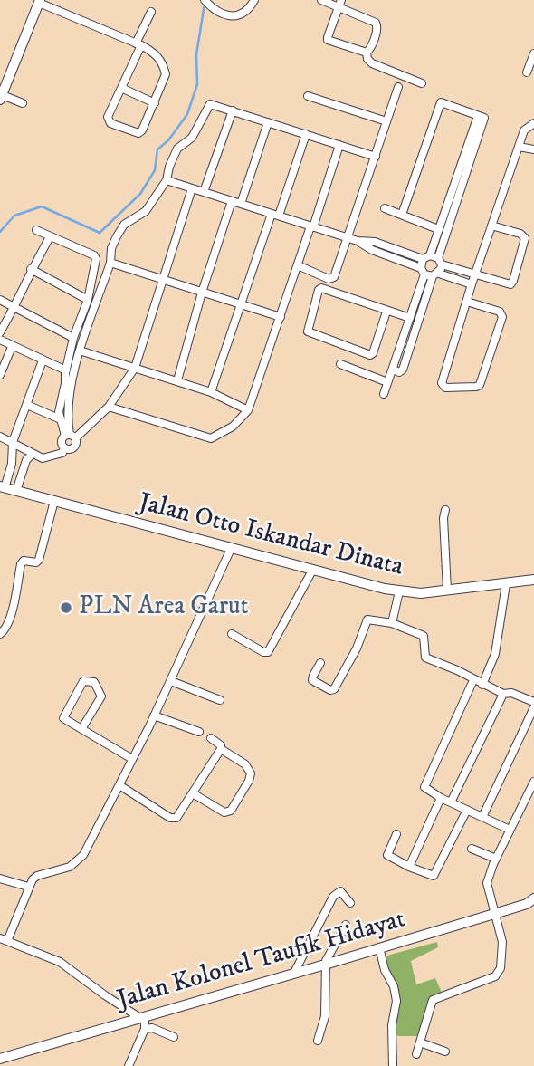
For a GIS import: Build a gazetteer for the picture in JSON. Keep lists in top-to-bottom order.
{
  "streets": {
    "main road": ["Jalan Otto Iskandar Dinata", "Jalan Kolonel Taufik Hidayat"]
  },
  "places": ["PLN Area Garut"]
}
